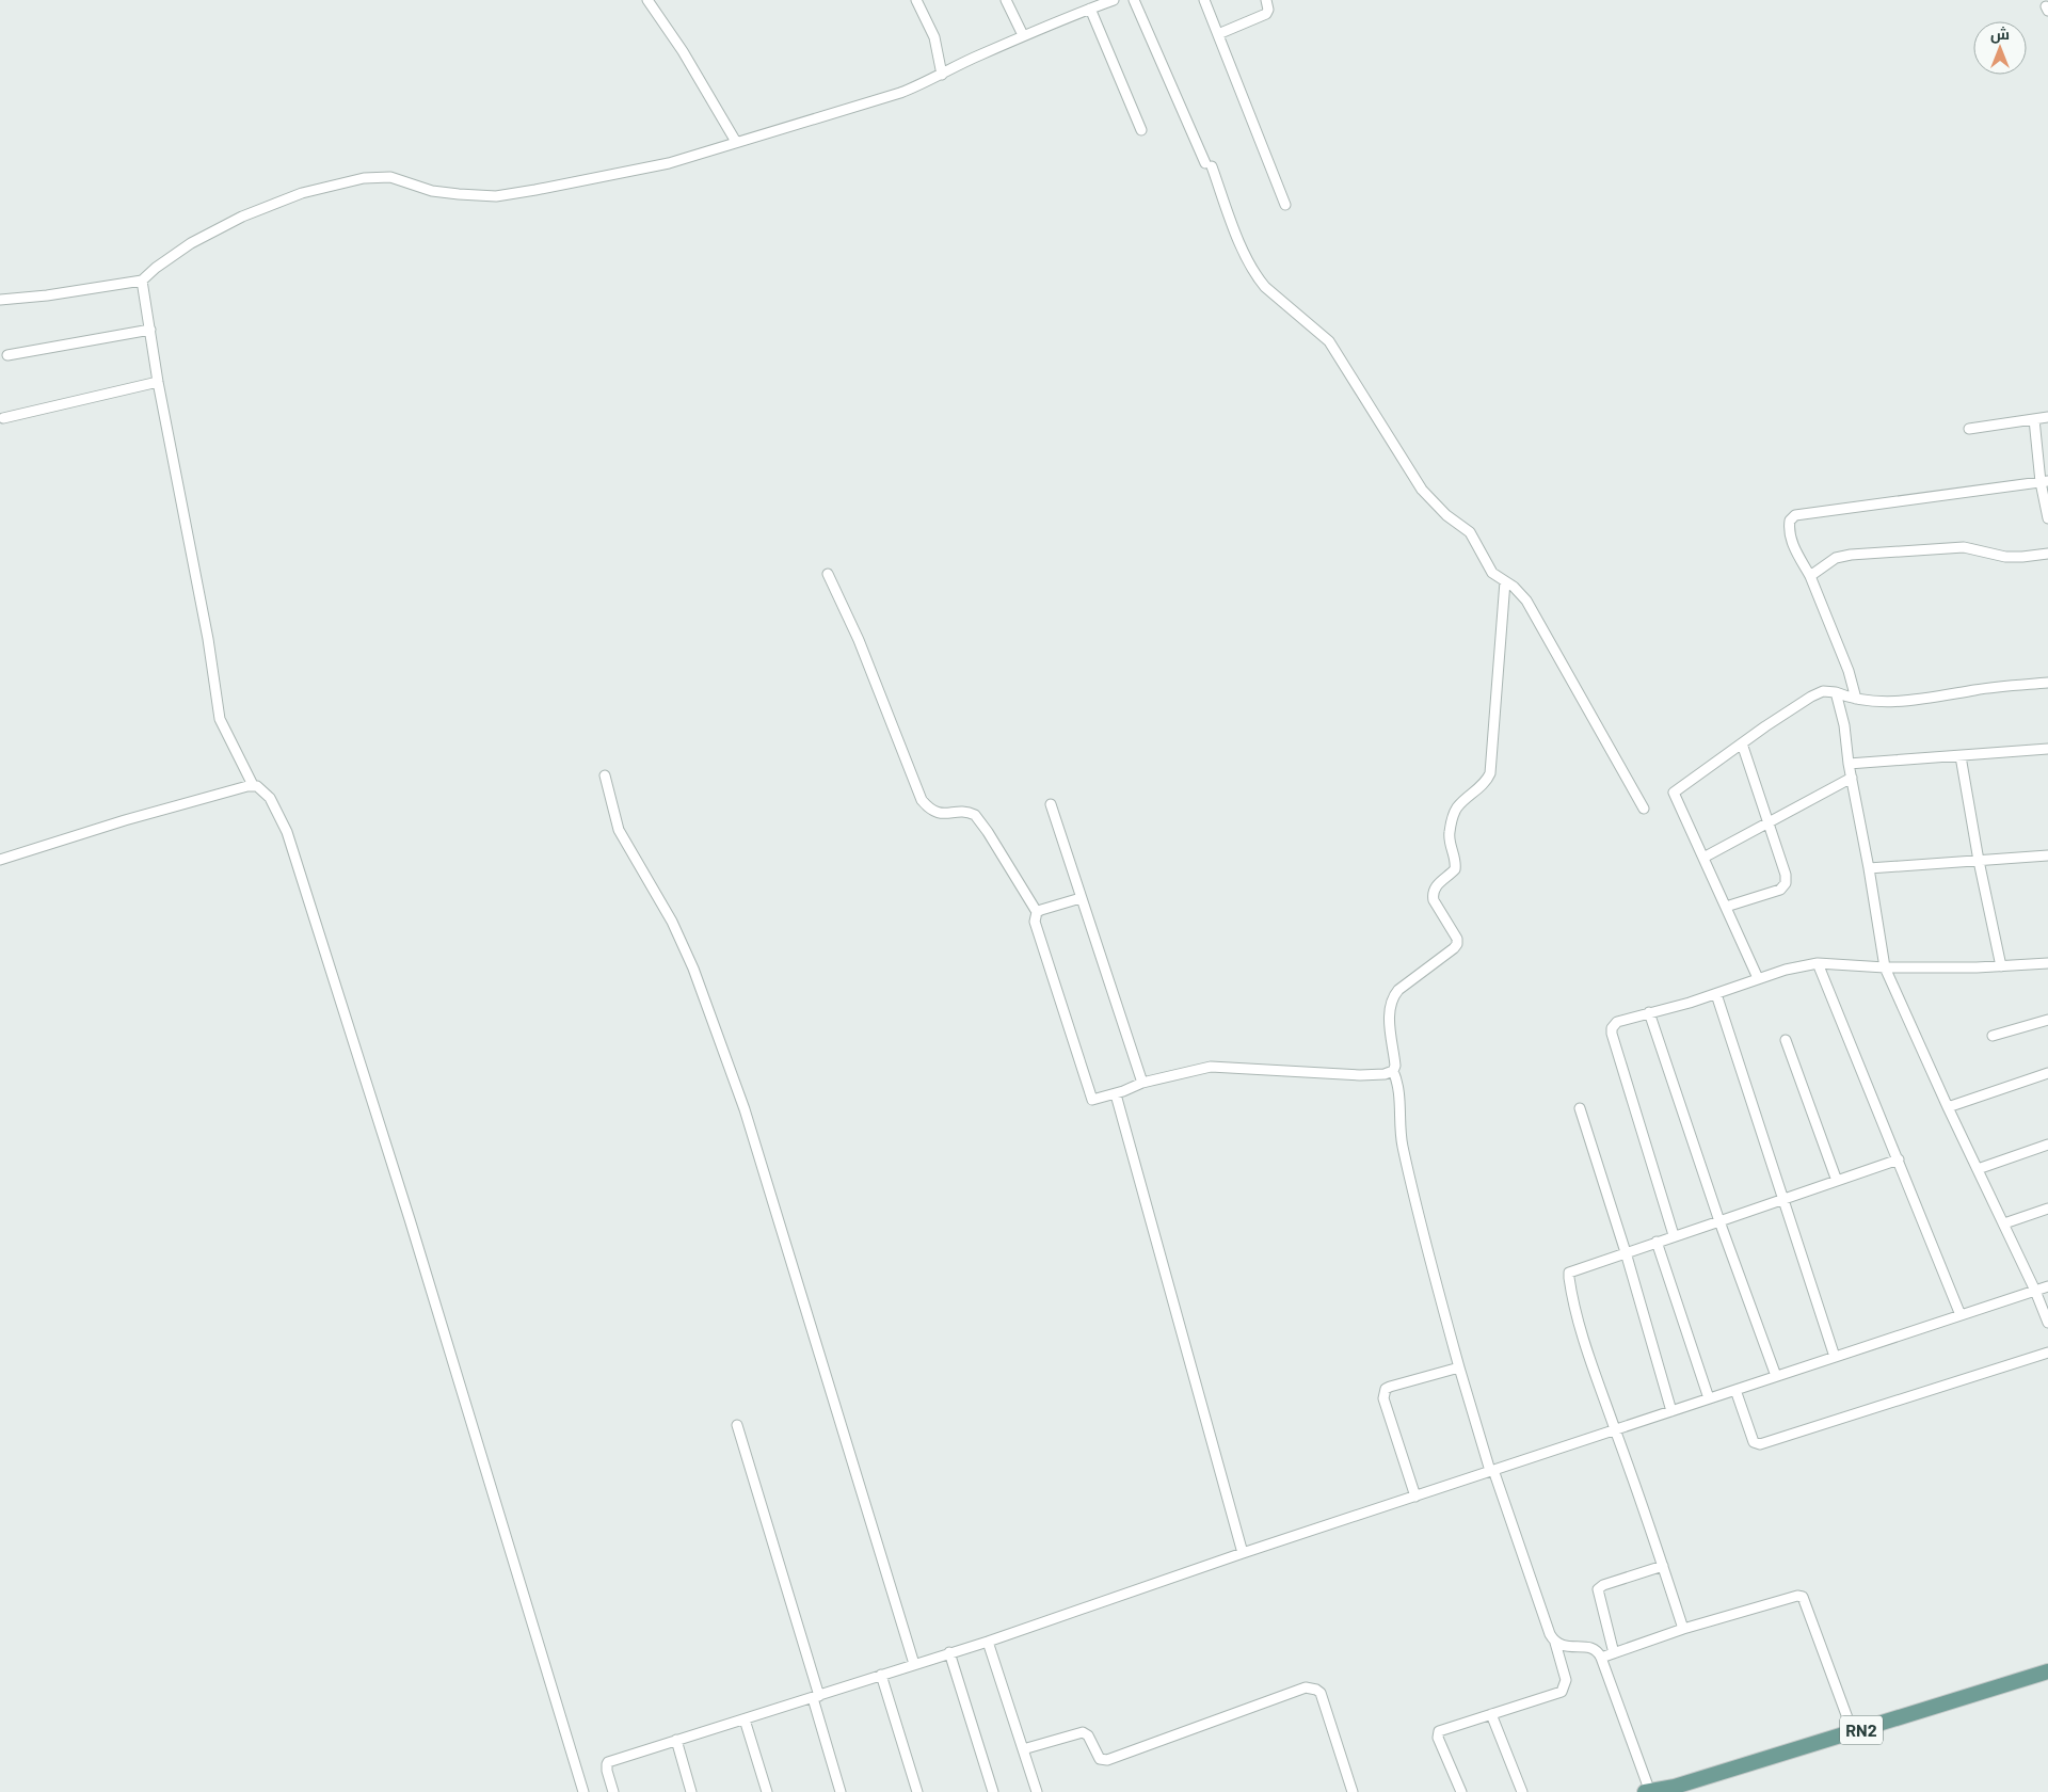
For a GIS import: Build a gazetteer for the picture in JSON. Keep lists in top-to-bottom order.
{
  "streets": {
    "main road": ["RN2"]
  },
  "north": "top"
}
